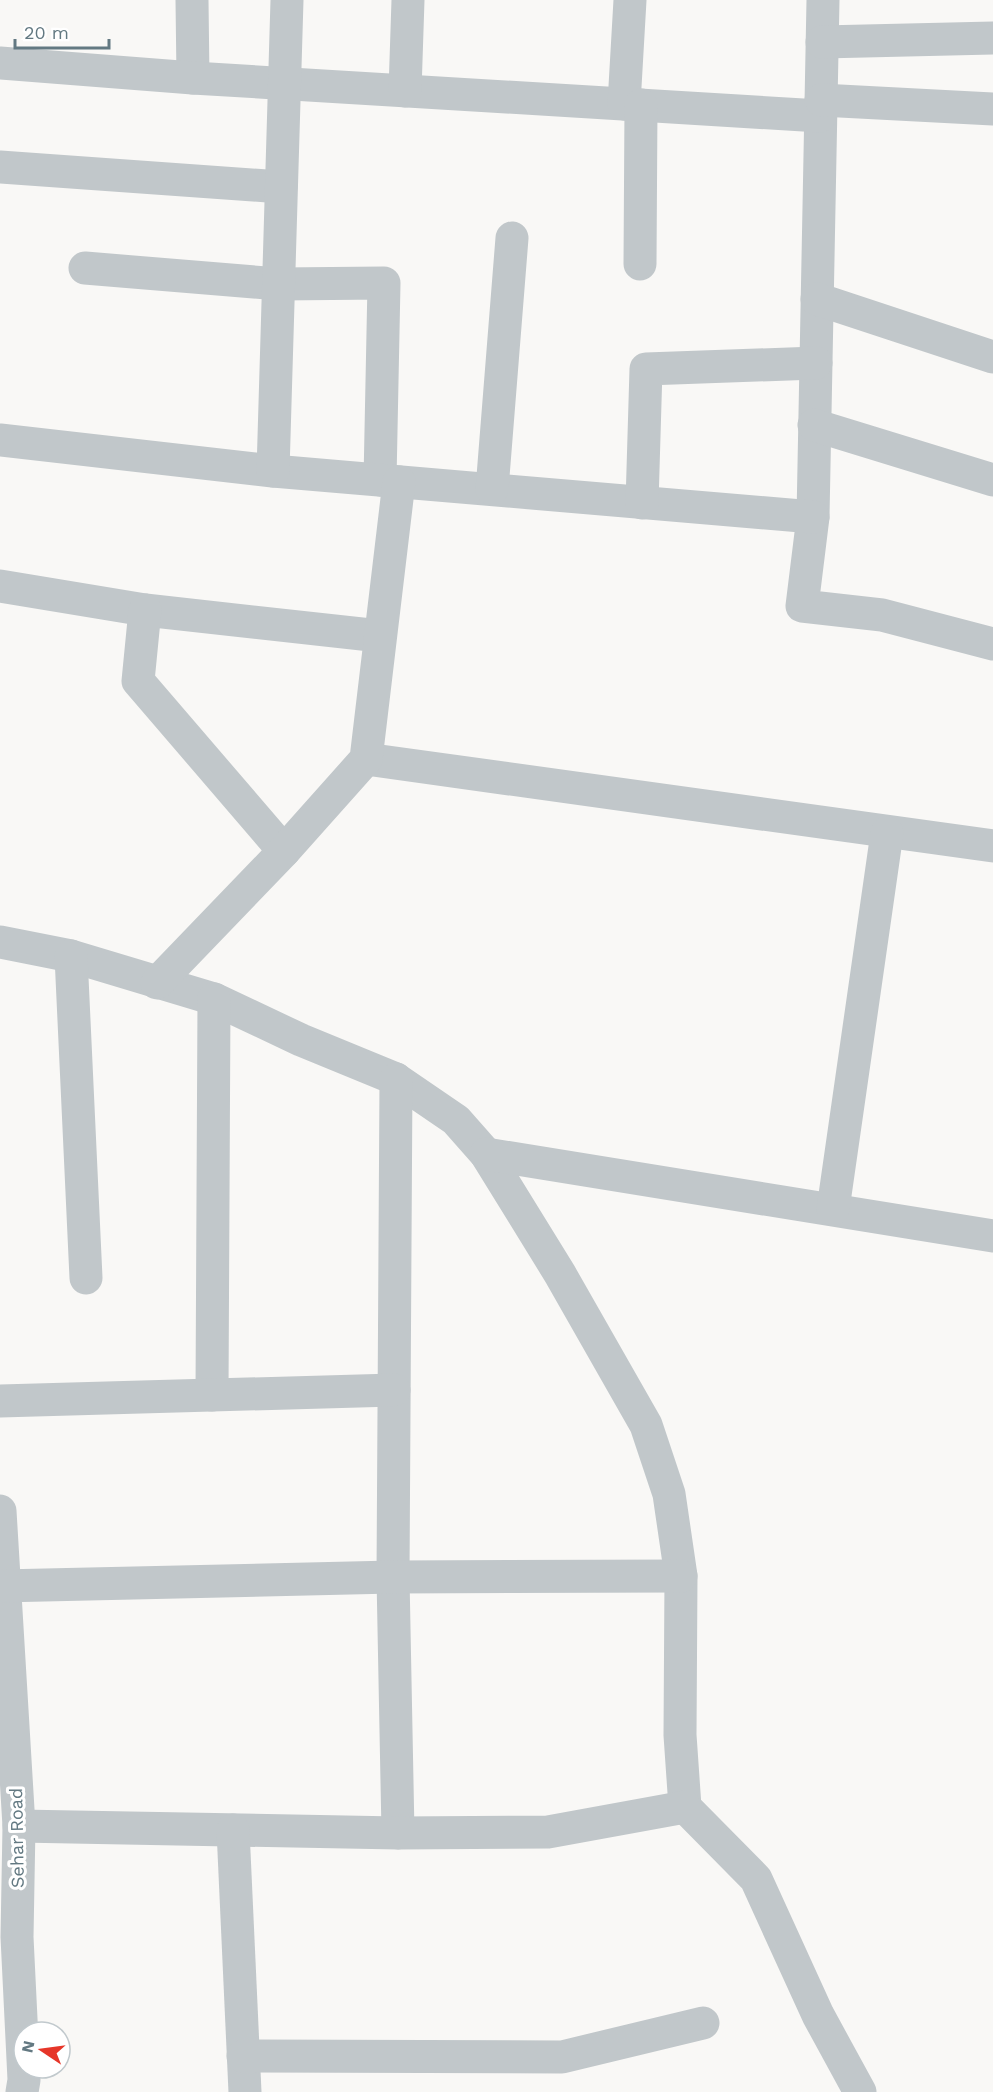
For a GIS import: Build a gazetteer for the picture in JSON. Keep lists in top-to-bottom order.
{
  "streets": {
    "street": ["Sehar Road"]
  },
  "scale_bar": "20 m",
  "north": "left"
}
